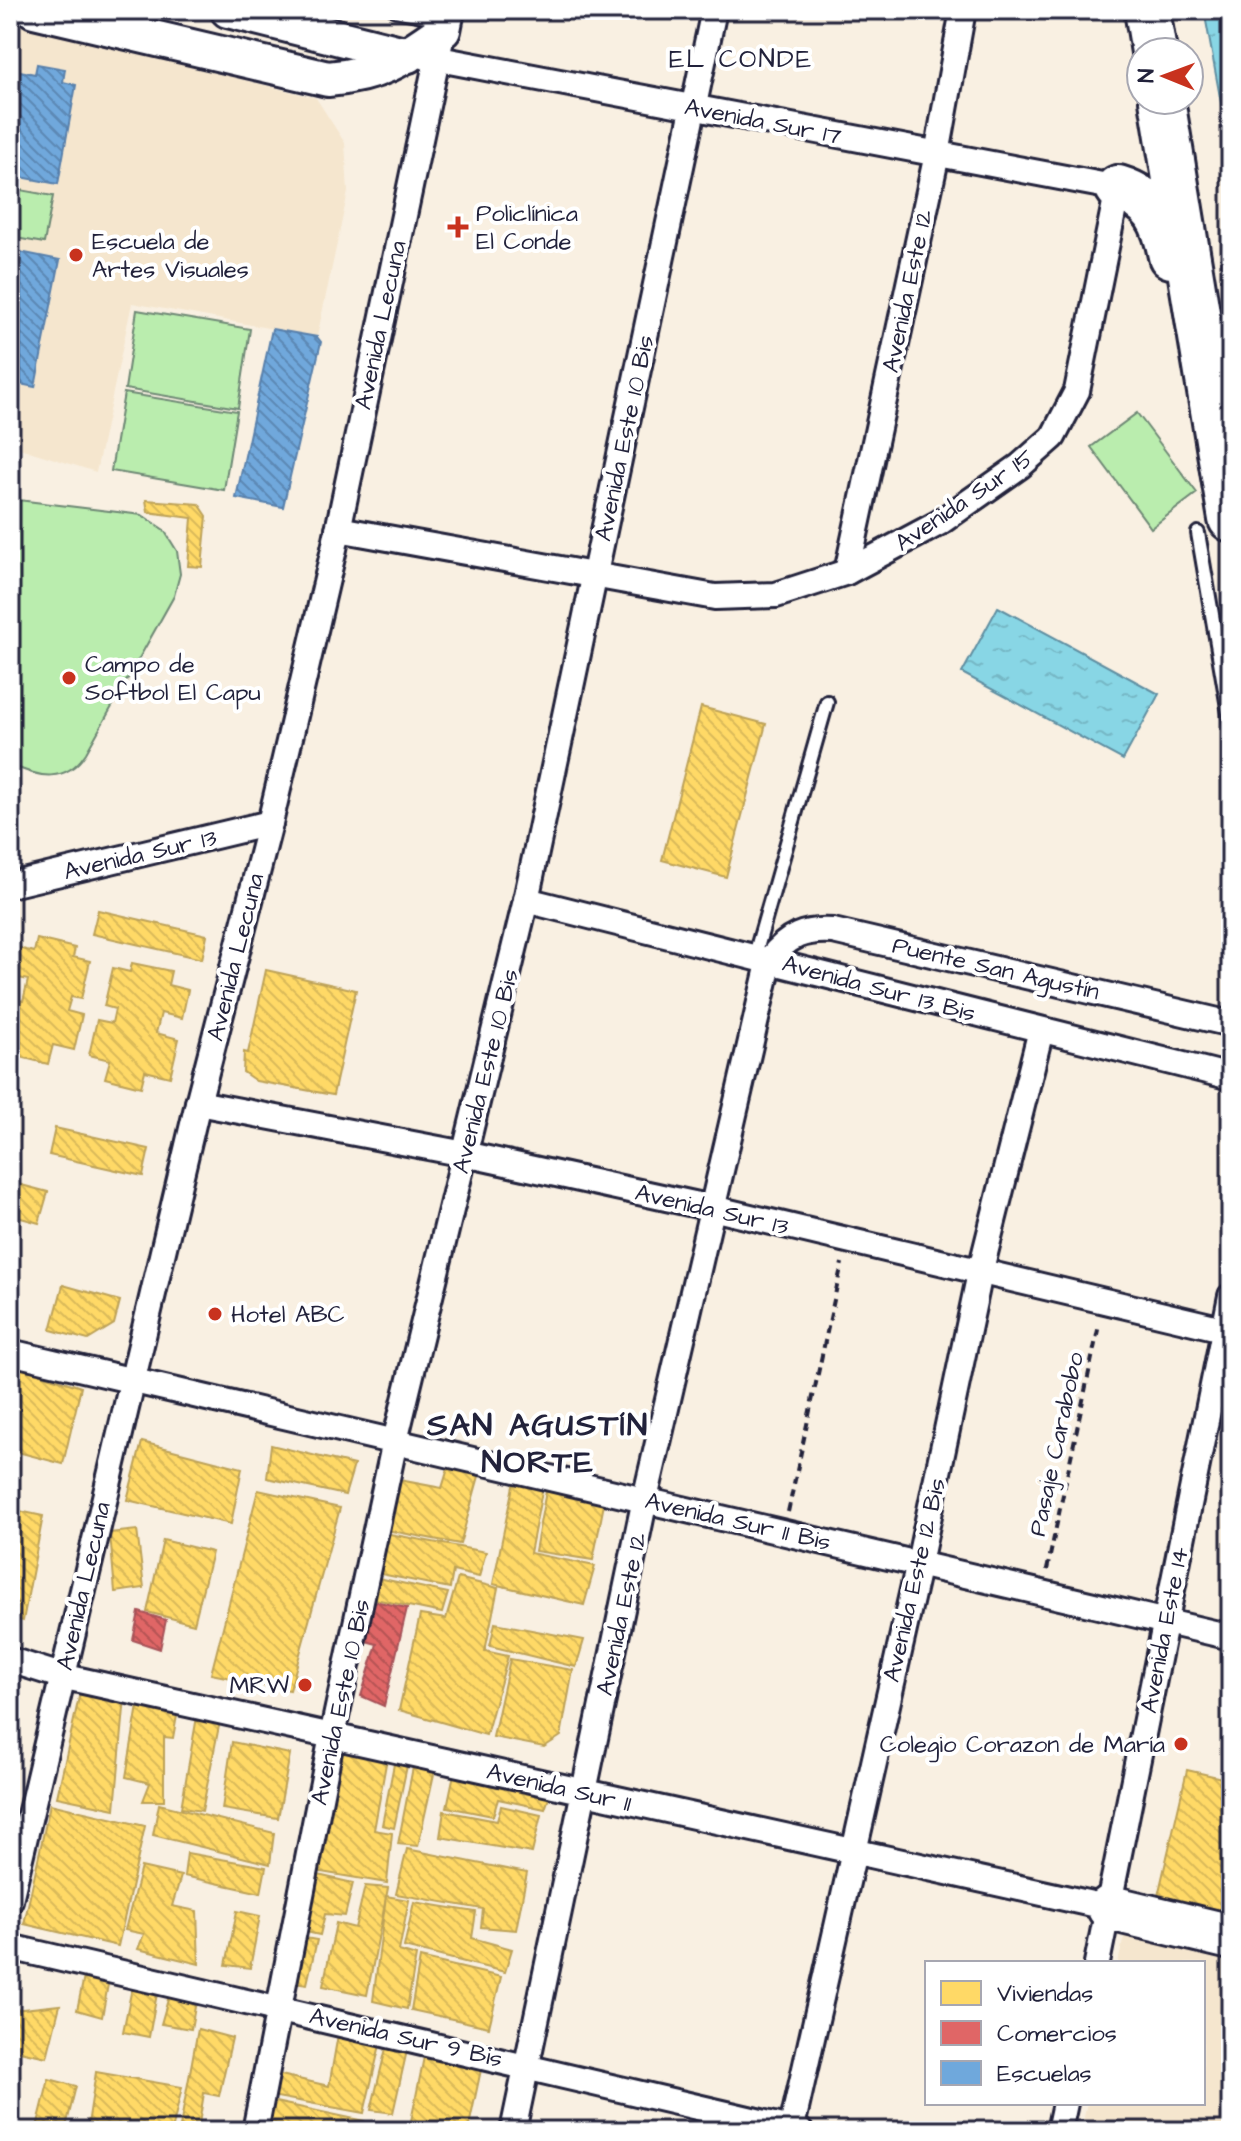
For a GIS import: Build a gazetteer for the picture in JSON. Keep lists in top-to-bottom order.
{
  "streets": {
    "main road": ["Avenida Sur 17"],
    "street": [
      "Avenida Este 12",
      "Avenida Lecuna",
      "Avenida Este 10 Bis",
      "Avenida Sur 15",
      "Avenida Sur 13",
      "Puente San Agustín",
      "Avenida Sur 13 Bis",
      "Avenida Sur 11 Bis",
      "Avenida Este 12 Bis",
      "Avenida Este 14",
      "Avenida Sur 11",
      "Avenida Sur 9 Bis"
    ],
    "path": ["Pasaje Carabobo"]
  },
  "crossings": [
    ["Avenida Sur 17", "Avenida Este 12"],
    ["Avenida Sur 17", "Avenida Lecuna"],
    ["Avenida Sur 17", "Avenida Este 10 Bis"],
    ["Avenida Sur 17", "Avenida Sur 15"],
    ["Avenida Este 12", "Avenida Sur 15"],
    ["Avenida Este 12", "Avenida Sur 13"],
    ["Avenida Este 12", "Puente San Agustín"],
    ["Avenida Este 12", "Avenida Sur 13 Bis"],
    ["Avenida Este 12", "Avenida Sur 11 Bis"],
    ["Avenida Este 12", "Avenida Sur 11"],
    ["Avenida Este 12", "Avenida Sur 9 Bis"],
    ["Avenida Lecuna", "Avenida Sur 15"],
    ["Avenida Lecuna", "Avenida Sur 13"],
    ["Avenida Lecuna", "Avenida Sur 11 Bis"],
    ["Avenida Lecuna", "Avenida Sur 11"],
    ["Avenida Este 10 Bis", "Avenida Sur 15"],
    ["Avenida Este 10 Bis", "Avenida Sur 13"],
    ["Avenida Este 10 Bis", "Avenida Sur 13 Bis"],
    ["Avenida Este 10 Bis", "Avenida Sur 11 Bis"],
    ["Avenida Este 10 Bis", "Avenida Sur 11"],
    ["Avenida Este 10 Bis", "Avenida Sur 9 Bis"],
    ["Avenida Sur 13", "Pasaje Carabobo"],
    ["Avenida Sur 13", "Avenida Este 12 Bis"],
    ["Avenida Sur 13", "Avenida Este 14"],
    ["Puente San Agustín", "Avenida Sur 13 Bis"],
    ["Avenida Sur 13 Bis", "Avenida Este 12 Bis"],
    ["Pasaje Carabobo", "Avenida Sur 11 Bis"],
    ["Avenida Sur 11 Bis", "Avenida Este 12 Bis"],
    ["Avenida Sur 11 Bis", "Avenida Este 14"],
    ["Avenida Este 12 Bis", "Avenida Sur 11"],
    ["Avenida Este 12 Bis", "Avenida Sur 9 Bis"],
    ["Avenida Este 14", "Avenida Sur 11"]
  ],
  "districts": ["EL CONDE", "SAN AGUSTÍN NORTE"],
  "places": {
    "health": ["Policlínica El Conde"],
    "other": [
      "Escuela de Artes Visuales",
      "Campo de Softbol El Capu",
      "Hotel ABC",
      "MRW",
      "Colegio Corazon de María"
    ]
  },
  "legend": ["Viviendas", "Comercios", "Escuelas"],
  "north": "left"
}
